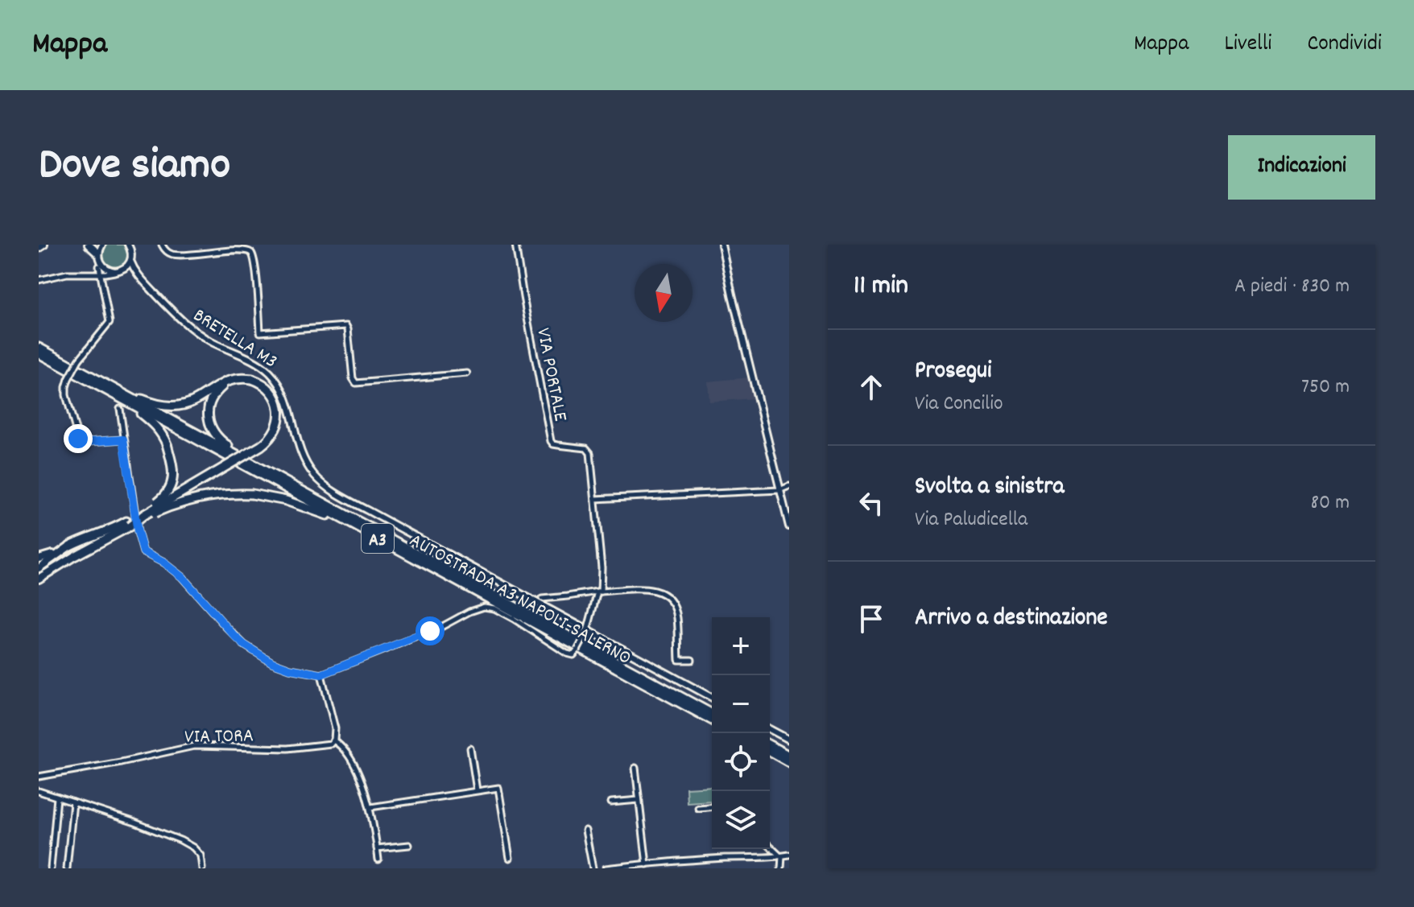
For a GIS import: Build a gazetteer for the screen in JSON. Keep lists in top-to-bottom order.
{
  "streets": {
    "highway": ["A3", "AUTOSTRADA A3 NAPOLI-SALERNO"],
    "street": ["BRETELLA M3", "VIA PORTALE", "VIA TORA"]
  },
  "crossings": [
    ["A3", "AUTOSTRADA A3 NAPOLI-SALERNO"]
  ],
  "north": "bottom",
  "page": {
    "header": "Mappa",
    "nav": ["Mappa", "Livelli", "Condividi"],
    "title": "Dove siamo",
    "buttons": "Indicazioni",
    "heading": ["11 min", "A piedi · 830 m"],
    "list": [
      ["Prosegui", "Via Concilio", "750 m"],
      ["Svolta a sinistra", "Via Paludicella", "80 m"],
      "Arrivo a destinazione"
    ],
    "map_buttons": ["+", "−"]
  }
}
